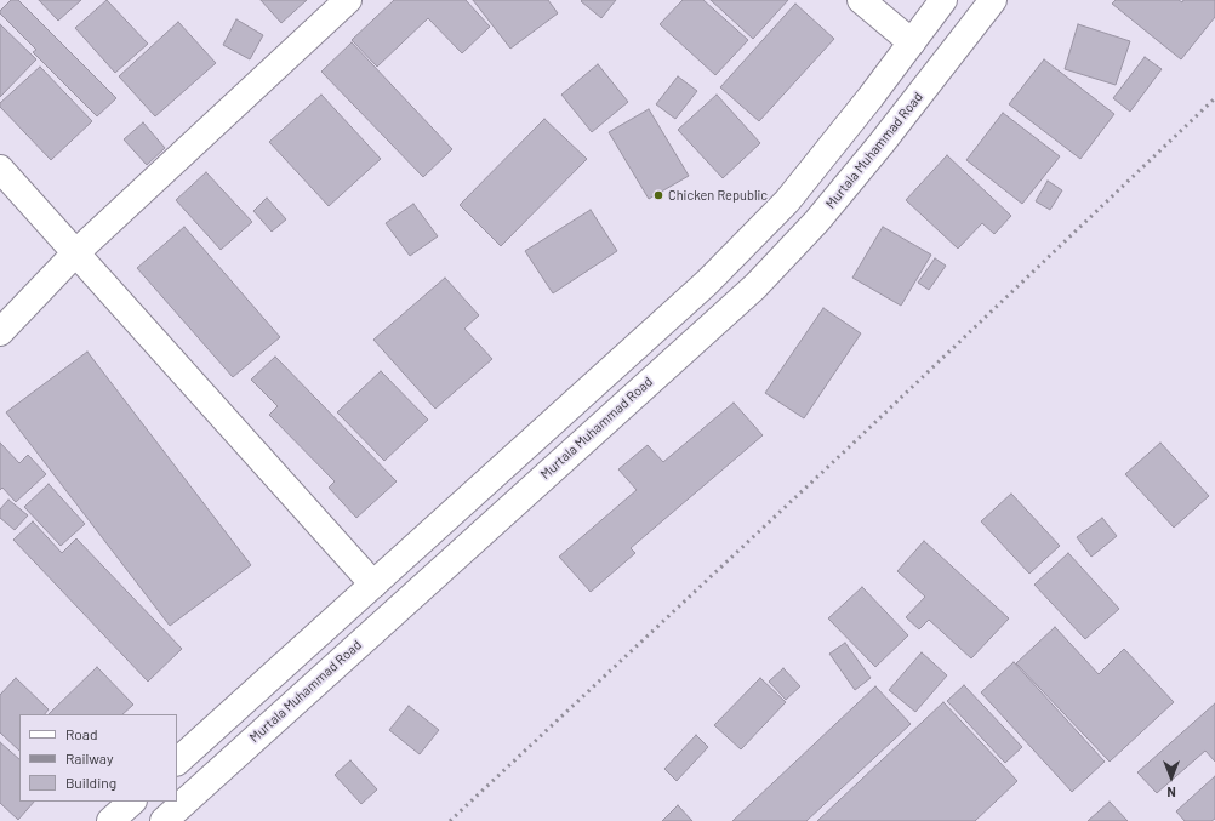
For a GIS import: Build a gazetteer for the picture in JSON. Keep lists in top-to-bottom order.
{
  "streets": {
    "main road": ["Murtala Muhammad Road"]
  },
  "places": ["Chicken Republic"],
  "legend": ["Road", "Railway", "Building"],
  "north": "bottom"
}
